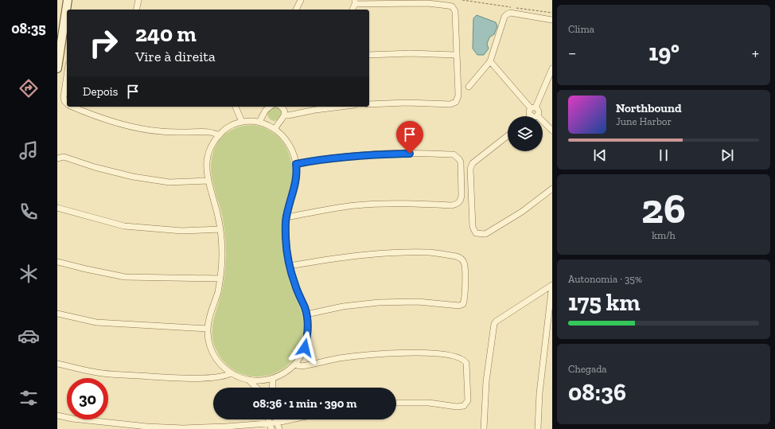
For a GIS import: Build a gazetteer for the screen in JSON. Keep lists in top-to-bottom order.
{
  "page": {
    "tabs": "08:35",
    "tile": [
      "Clima",
      ["26", "km/h"],
      ["Autonomia · 35%", "175 km"],
      ["Chegada", "08:36"]
    ],
    "turn": ["240 m", "Vire à direita"],
    "heat": ["−", "19°", "+"],
    "then": "Depois",
    "song": ["Northbound", "June Harbor"],
    "limit": "30",
    "trip": "08:36 · 1 min · 390 m"
  }
}
